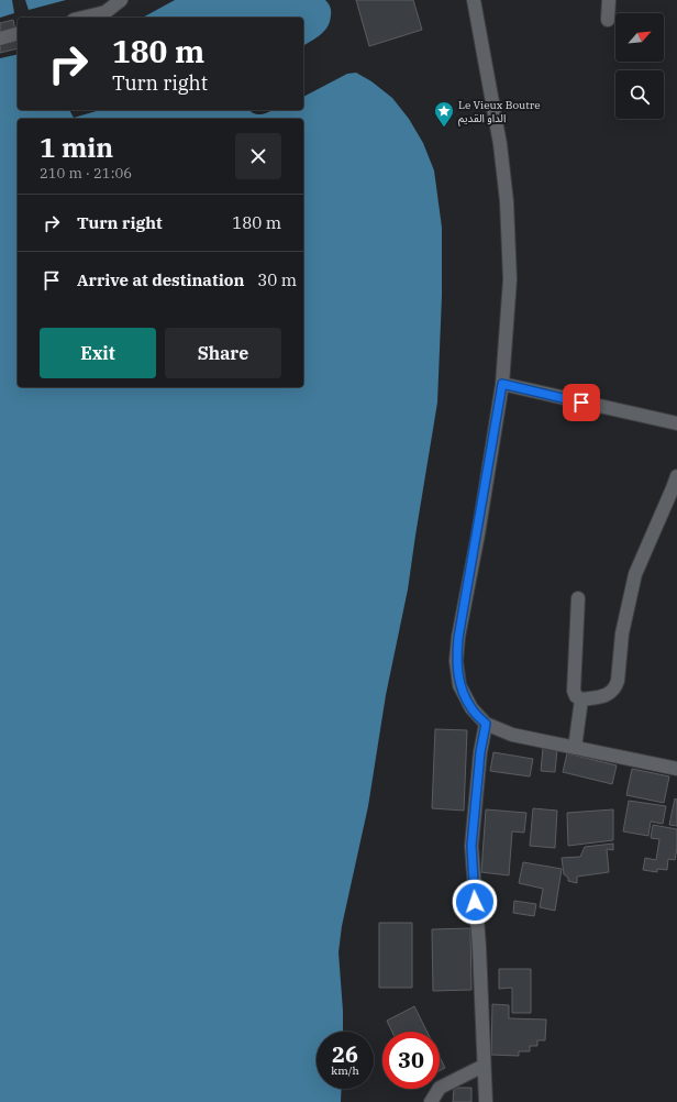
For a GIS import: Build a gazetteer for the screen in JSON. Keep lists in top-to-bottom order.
{
  "places": {
    "place": ["Le Vieux Boutre الداو القديم"]
  },
  "north": "top right",
  "page": {
    "turn": ["180 m", "Turn right"],
    "heading": ["1 min", "210 m · 21:06"],
    "list": [
      {
        "name": "Turn right",
        "value": "180 m"
      },
      {
        "name": "Arrive at destination",
        "value": "30 m"
      }
    ],
    "buttons": ["Exit", "Share"],
    "speed": "26 km/h",
    "limit": "30"
  }
}
